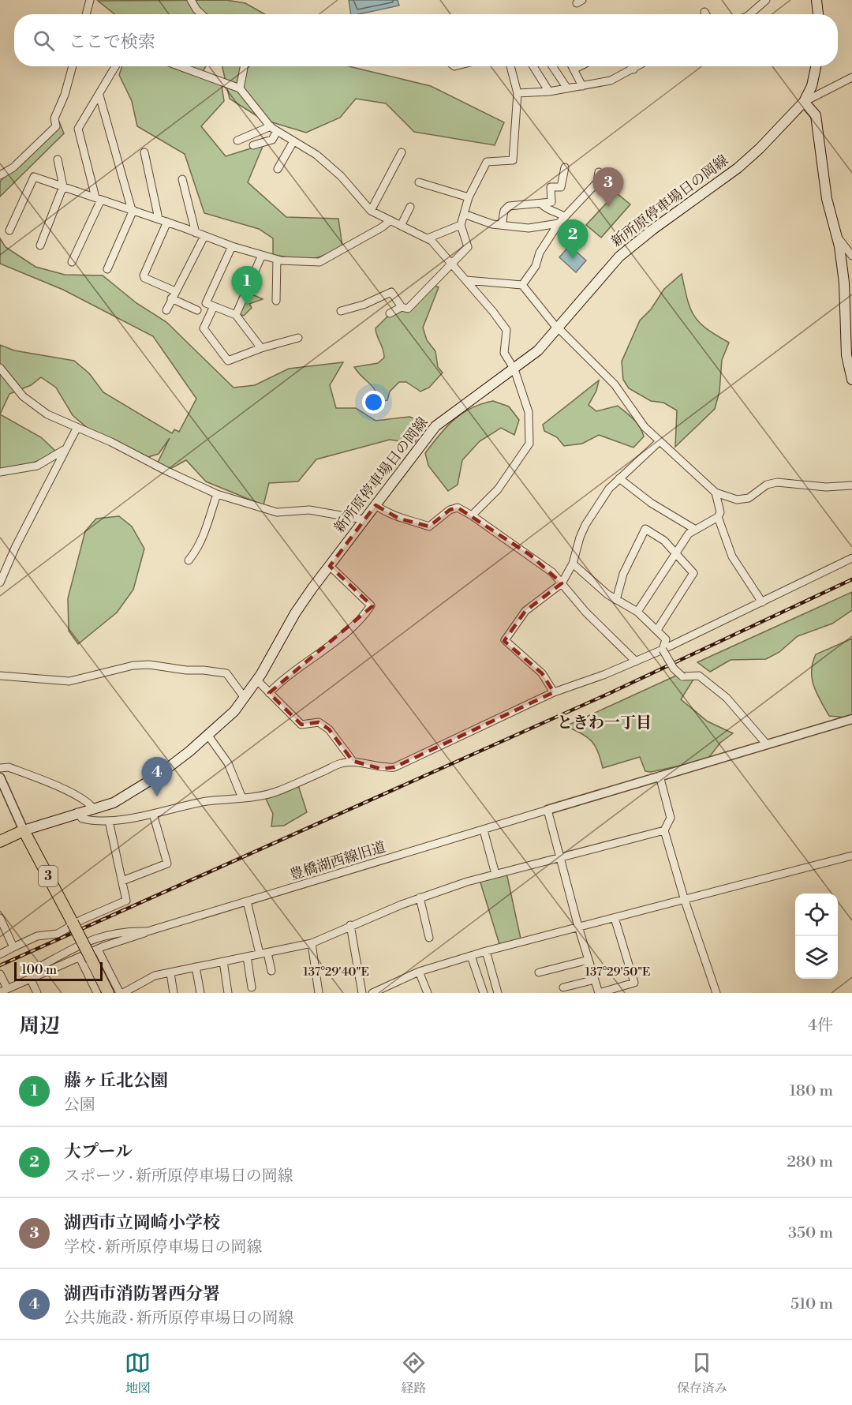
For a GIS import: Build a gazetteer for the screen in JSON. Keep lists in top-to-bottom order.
{
  "streets": {
    "main road": ["新所原停車場日の岡線", "3"],
    "street": ["豊橋湖西線旧道"]
  },
  "crossings": [
    ["新所原停車場日の岡線", "3"]
  ],
  "districts": ["ときわ一丁目"],
  "scale_bar": "100 m",
  "page": {
    "search": "ここで検索",
    "pins": [
      "3",
      "2",
      "1",
      "4"
    ],
    "scale": "100 m",
    "heading": ["周辺", "4件"],
    "list": [
      {
        "mark": "1",
        "name": "藤ヶ丘北公園",
        "note": "公園",
        "value": "180 m"
      },
      {
        "mark": "2",
        "name": "大プール",
        "note": "スポーツ · 新所原停車場日の岡線",
        "value": "280 m"
      },
      {
        "mark": "3",
        "name": "湖西市立岡崎小学校",
        "note": "学校 · 新所原停車場日の岡線",
        "value": "350 m"
      },
      {
        "mark": "4",
        "name": "湖西市消防署西分署",
        "note": "公共施設 · 新所原停車場日の岡線",
        "value": "510 m"
      }
    ],
    "nav": ["地図", "経路", "保存済み"]
  },
  "coordinates": ["137°29'40\"E", "137°29'50\"E"]
}
